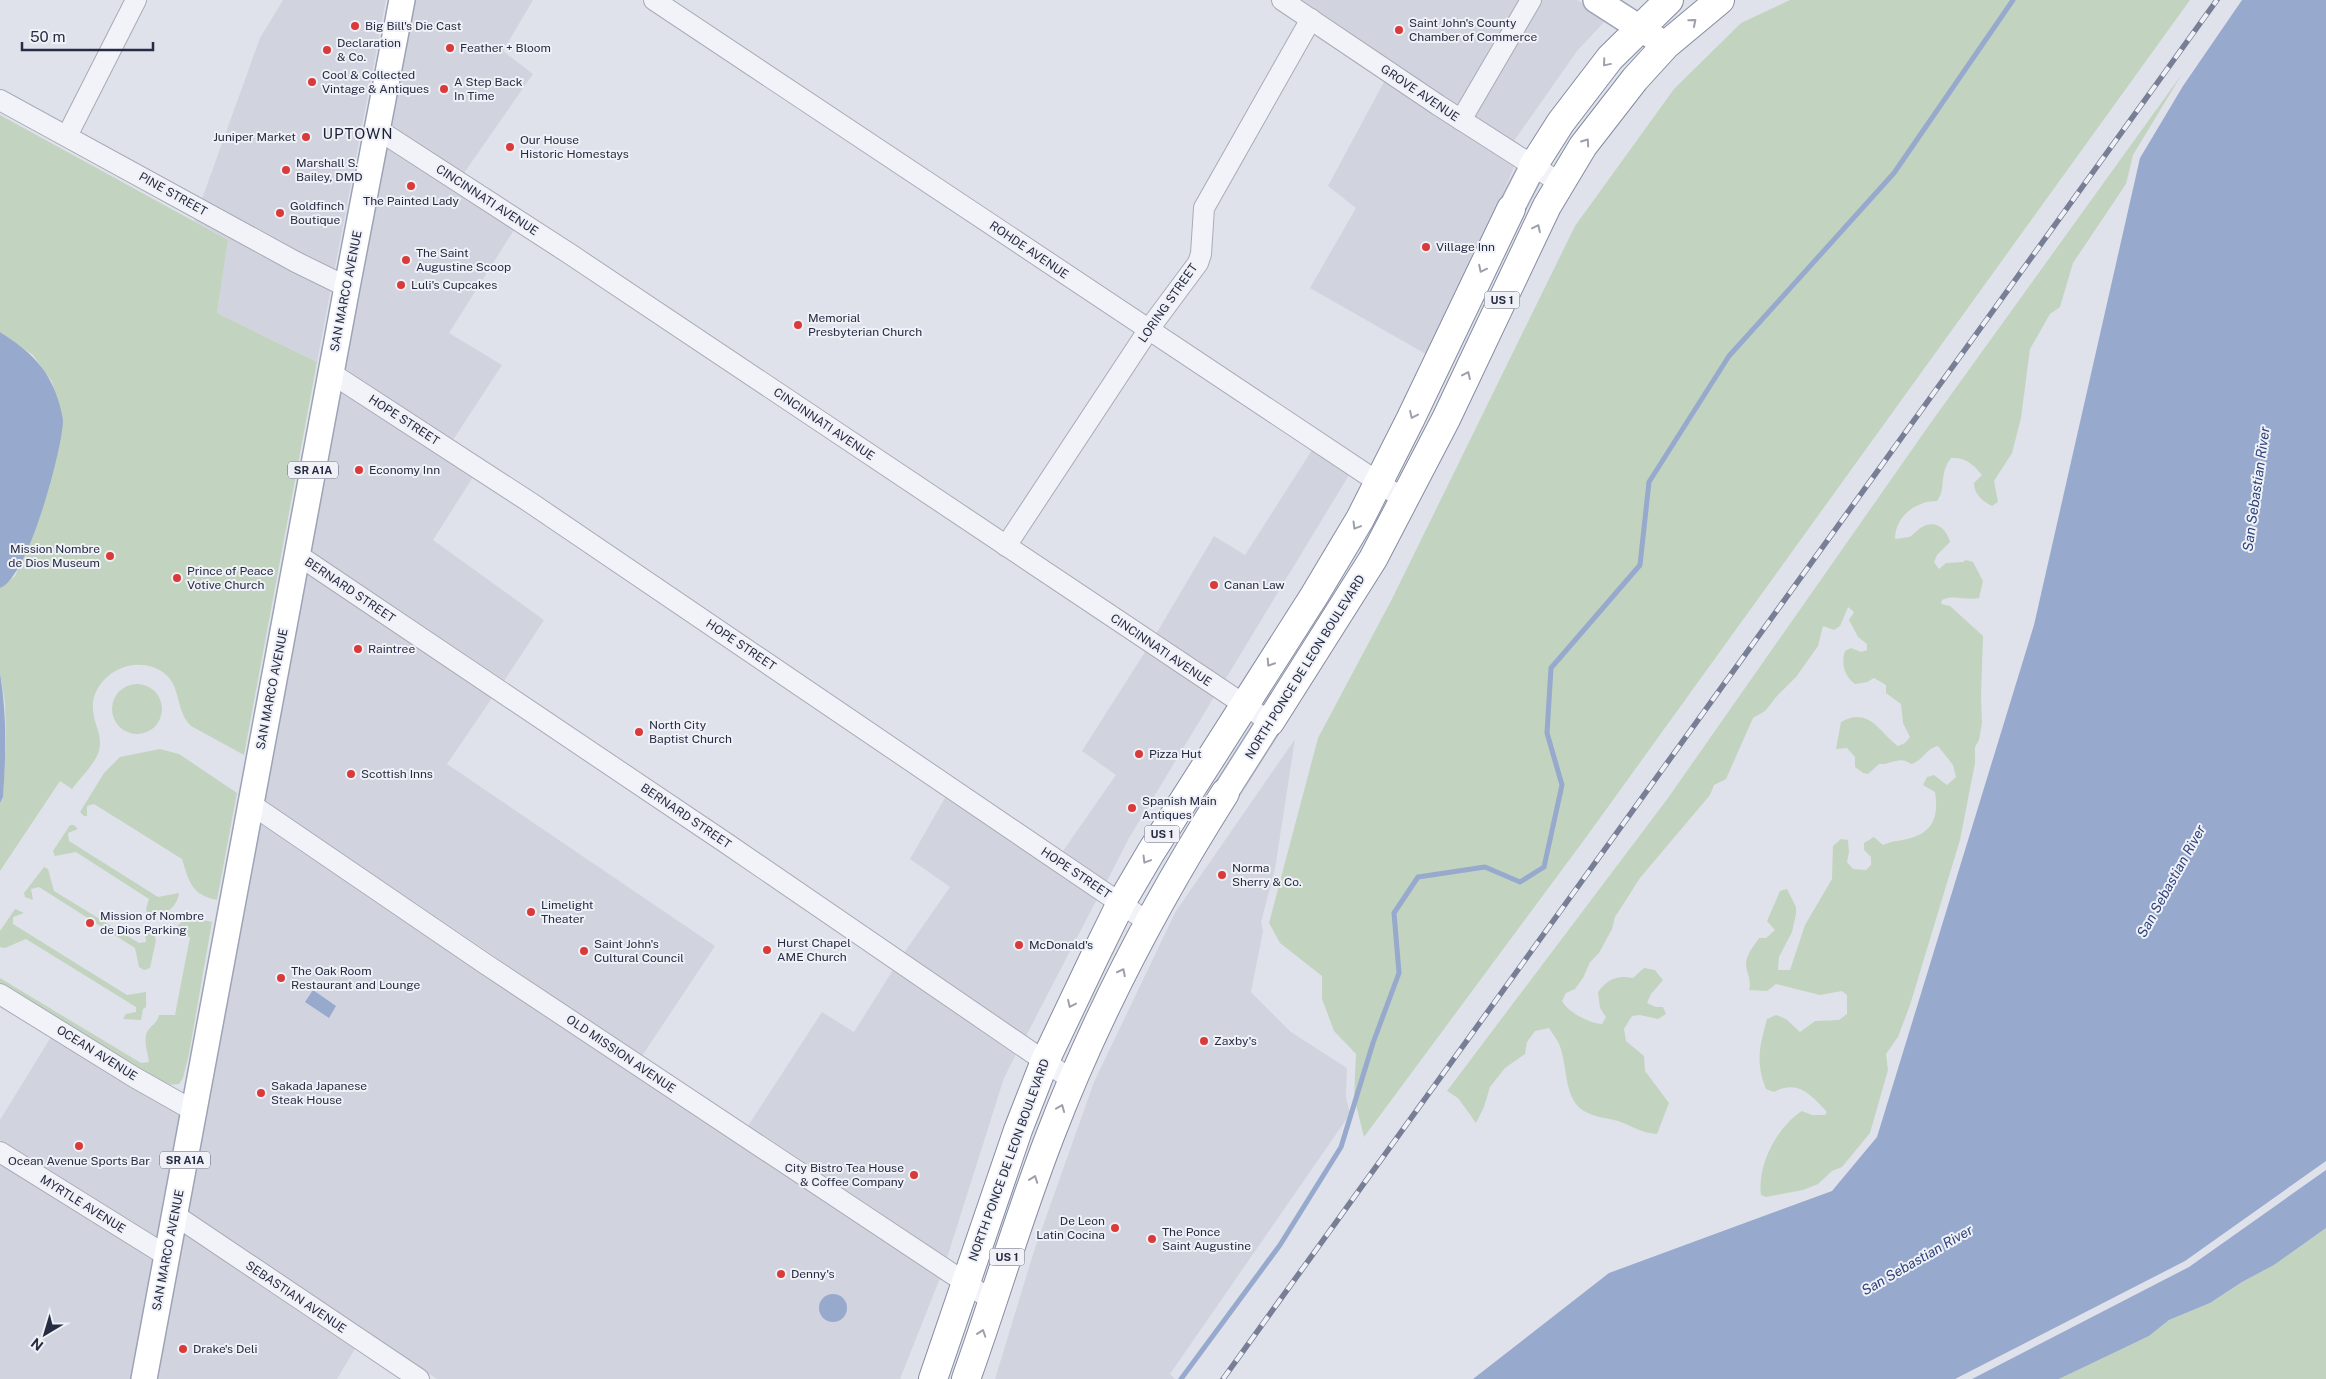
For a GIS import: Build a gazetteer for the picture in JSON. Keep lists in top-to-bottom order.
{
  "streets": {
    "highway": ["US 1", "NORTH PONCE DE LEON BOULEVARD"],
    "main road": ["SAN MARCO AVENUE", "SR A1A"],
    "street": [
      "GROVE AVENUE",
      "PINE STREET",
      "CINCINNATI AVENUE",
      "ROHDE AVENUE",
      "LORING STREET",
      "HOPE STREET",
      "BERNARD STREET",
      "OCEAN AVENUE",
      "OLD MISSION AVENUE",
      "MYRTLE AVENUE",
      "SEBASTIAN AVENUE"
    ]
  },
  "crossings": [
    ["GROVE AVENUE", "LORING STREET"],
    ["GROVE AVENUE", "NORTH PONCE DE LEON BOULEVARD"],
    ["PINE STREET", "SAN MARCO AVENUE"],
    ["CINCINNATI AVENUE", "SAN MARCO AVENUE"],
    ["CINCINNATI AVENUE", "LORING STREET"],
    ["CINCINNATI AVENUE", "NORTH PONCE DE LEON BOULEVARD"],
    ["ROHDE AVENUE", "LORING STREET"],
    ["ROHDE AVENUE", "NORTH PONCE DE LEON BOULEVARD"],
    ["SAN MARCO AVENUE", "HOPE STREET"],
    ["SAN MARCO AVENUE", "BERNARD STREET"],
    ["SAN MARCO AVENUE", "OCEAN AVENUE"],
    ["SAN MARCO AVENUE", "OLD MISSION AVENUE"],
    ["SAN MARCO AVENUE", "MYRTLE AVENUE"],
    ["SAN MARCO AVENUE", "SEBASTIAN AVENUE"],
    ["HOPE STREET", "NORTH PONCE DE LEON BOULEVARD"],
    ["BERNARD STREET", "NORTH PONCE DE LEON BOULEVARD"],
    ["NORTH PONCE DE LEON BOULEVARD", "OLD MISSION AVENUE"]
  ],
  "districts": ["UPTOWN"],
  "water": ["San Sebastian River"],
  "places": [
    "Big Bill's Die Cast",
    "Saint John's County Chamber of Commerce",
    "Feather + Bloom",
    "Declaration & Co.",
    "Cool & Collected Vintage & Antiques",
    "A Step Back In Time",
    "Juniper Market",
    "Our House Historic Homestays",
    "Marshall S. Bailey, DMD",
    "The Painted Lady",
    "Goldfinch Boutique",
    "Village Inn",
    "The Saint Augustine Scoop",
    "Luli's Cupcakes",
    "Memorial Presbyterian Church",
    "Economy Inn",
    "Mission Nombre de Dios Museum",
    "Prince of Peace Votive Church",
    "Canan Law",
    "Raintree",
    "North City Baptist Church",
    "Pizza Hut",
    "Scottish Inns",
    "Spanish Main Antiques",
    "Norma Sherry & Co.",
    "Limelight Theater",
    "Mission of Nombre de Dios Parking",
    "McDonald's",
    "Hurst Chapel AME Church",
    "Saint John's Cultural Council",
    "The Oak Room Restaurant and Lounge",
    "Zaxby's",
    "Sakada Japanese Steak House",
    "Ocean Avenue Sports Bar",
    "City Bistro Tea House & Coffee Company",
    "De Leon Latin Cocina",
    "The Ponce Saint Augustine",
    "Denny's",
    "Drake's Deli"
  ],
  "scale_bar": "50 m",
  "north": "bottom left"
}
